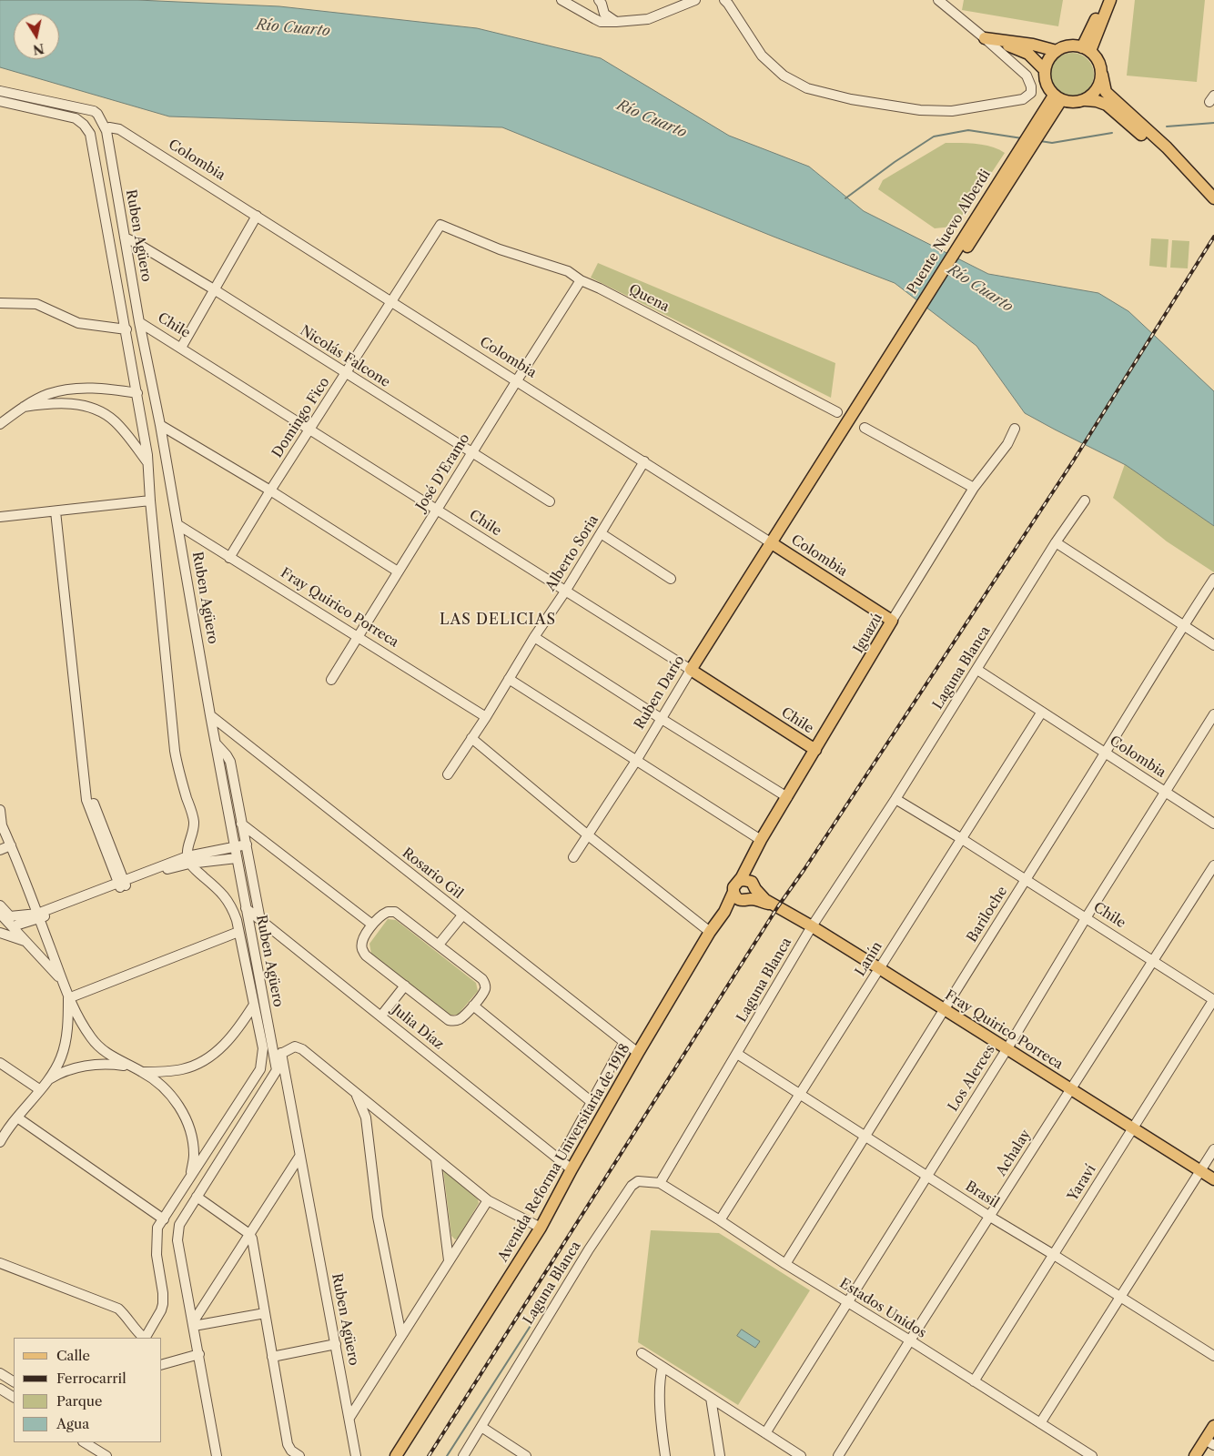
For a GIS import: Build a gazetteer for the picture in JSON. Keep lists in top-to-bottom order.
{
  "streets": {
    "main road": [
      "Colombia",
      "Puente Nuevo Alberdi",
      "Chile",
      "Fray Quirico Porreca",
      "Iguazú",
      "Ruben Darío",
      "Avenida Reforma Universitaria de 1918"
    ],
    "street": [
      "Ruben Agüero",
      "Quena",
      "Nicolás Falcone",
      "Domingo Fico",
      "José D'Eramo",
      "Alberto Soria",
      "Laguna Blanca",
      "Rosario Gil",
      "Bariloche",
      "Lanín",
      "Julia Díaz",
      "Los Alerces",
      "Achalay",
      "Yaraví",
      "Brasil",
      "Estados Unidos"
    ]
  },
  "crossings": [
    ["Colombia", "Ruben Agüero"],
    ["Colombia", "Domingo Fico"],
    ["Colombia", "José D'Eramo"],
    ["Colombia", "Alberto Soria"],
    ["Colombia", "Iguazú"],
    ["Colombia", "Laguna Blanca"],
    ["Colombia", "Ruben Darío"],
    ["Colombia", "Bariloche"],
    ["Colombia", "Lanín"],
    ["Colombia", "Los Alerces"],
    ["Puente Nuevo Alberdi", "Ruben Darío"],
    ["Ruben Agüero", "Chile"],
    ["Ruben Agüero", "Nicolás Falcone"],
    ["Ruben Agüero", "Fray Quirico Porreca"],
    ["Ruben Agüero", "Rosario Gil"],
    ["Ruben Agüero", "Julia Díaz"],
    ["Quena", "Domingo Fico"],
    ["Quena", "José D'Eramo"],
    ["Chile", "Domingo Fico"],
    ["Chile", "José D'Eramo"],
    ["Chile", "Alberto Soria"],
    ["Chile", "Iguazú"],
    ["Chile", "Laguna Blanca"],
    ["Chile", "Ruben Darío"],
    ["Chile", "Bariloche"],
    ["Chile", "Lanín"],
    ["Chile", "Los Alerces"],
    ["Chile", "Achalay"],
    ["Chile", "Yaraví"],
    ["Nicolás Falcone", "Domingo Fico"],
    ["Nicolás Falcone", "José D'Eramo"],
    ["Domingo Fico", "Fray Quirico Porreca"],
    ["José D'Eramo", "Fray Quirico Porreca"],
    ["Alberto Soria", "Fray Quirico Porreca"],
    ["Fray Quirico Porreca", "Iguazú"],
    ["Fray Quirico Porreca", "Laguna Blanca"],
    ["Fray Quirico Porreca", "Bariloche"],
    ["Fray Quirico Porreca", "Lanín"],
    ["Fray Quirico Porreca", "Los Alerces"],
    ["Fray Quirico Porreca", "Achalay"],
    ["Fray Quirico Porreca", "Yaraví"],
    ["Laguna Blanca", "Brasil"],
    ["Laguna Blanca", "Estados Unidos"],
    ["Rosario Gil", "Avenida Reforma Universitaria de 1918"],
    ["Bariloche", "Brasil"],
    ["Bariloche", "Estados Unidos"],
    ["Lanín", "Brasil"],
    ["Lanín", "Estados Unidos"],
    ["Julia Díaz", "Avenida Reforma Universitaria de 1918"],
    ["Los Alerces", "Brasil"],
    ["Los Alerces", "Estados Unidos"],
    ["Achalay", "Brasil"],
    ["Achalay", "Estados Unidos"],
    ["Yaraví", "Brasil"],
    ["Yaraví", "Estados Unidos"]
  ],
  "districts": ["LAS DELICIAS"],
  "water": ["Río Cuarto"],
  "legend": [
    "Calle",
    "Ferrocarril",
    "Parque",
    "Agua"
  ],
  "north": "bottom"
}
